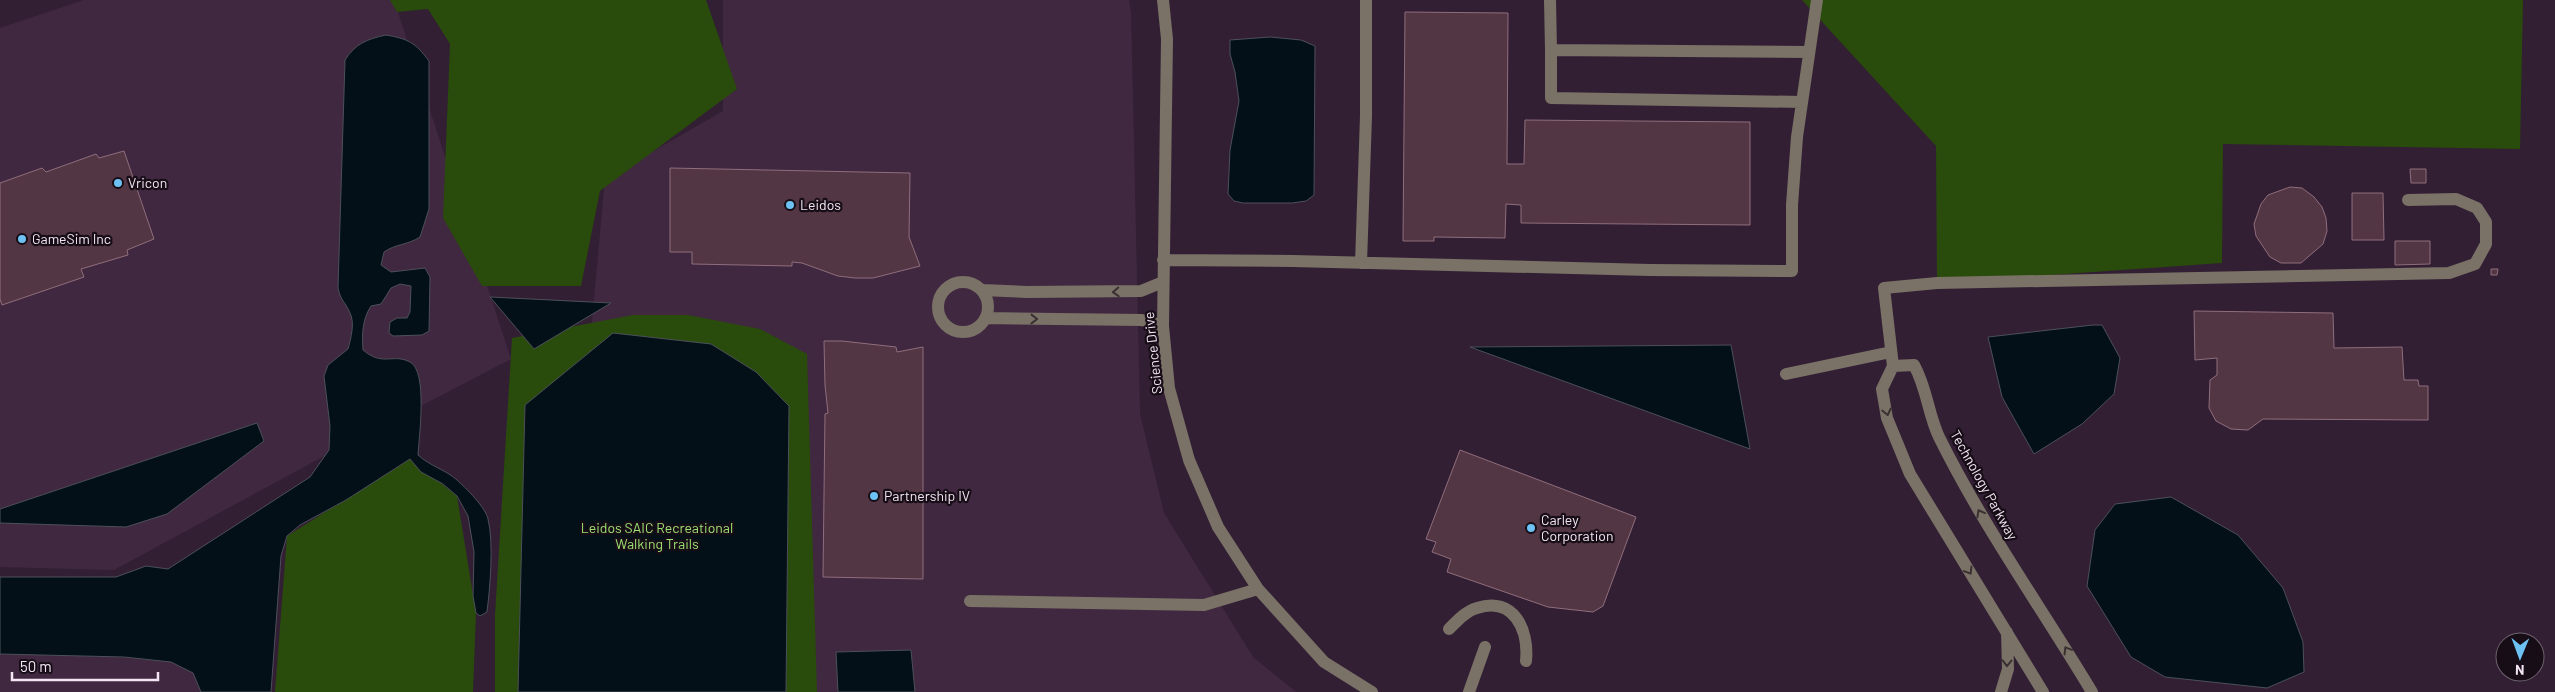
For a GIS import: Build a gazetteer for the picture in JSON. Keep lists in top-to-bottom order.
{
  "streets": {
    "street": ["Science Drive", "Technology Parkway"]
  },
  "parks": ["Leidos SAIC Recreational Walking Trails"],
  "places": [
    "Vricon",
    "Leidos",
    "GameSim Inc",
    "Partnership IV",
    "Carley Corporation"
  ],
  "scale_bar": "50 m",
  "north": "bottom"
}
